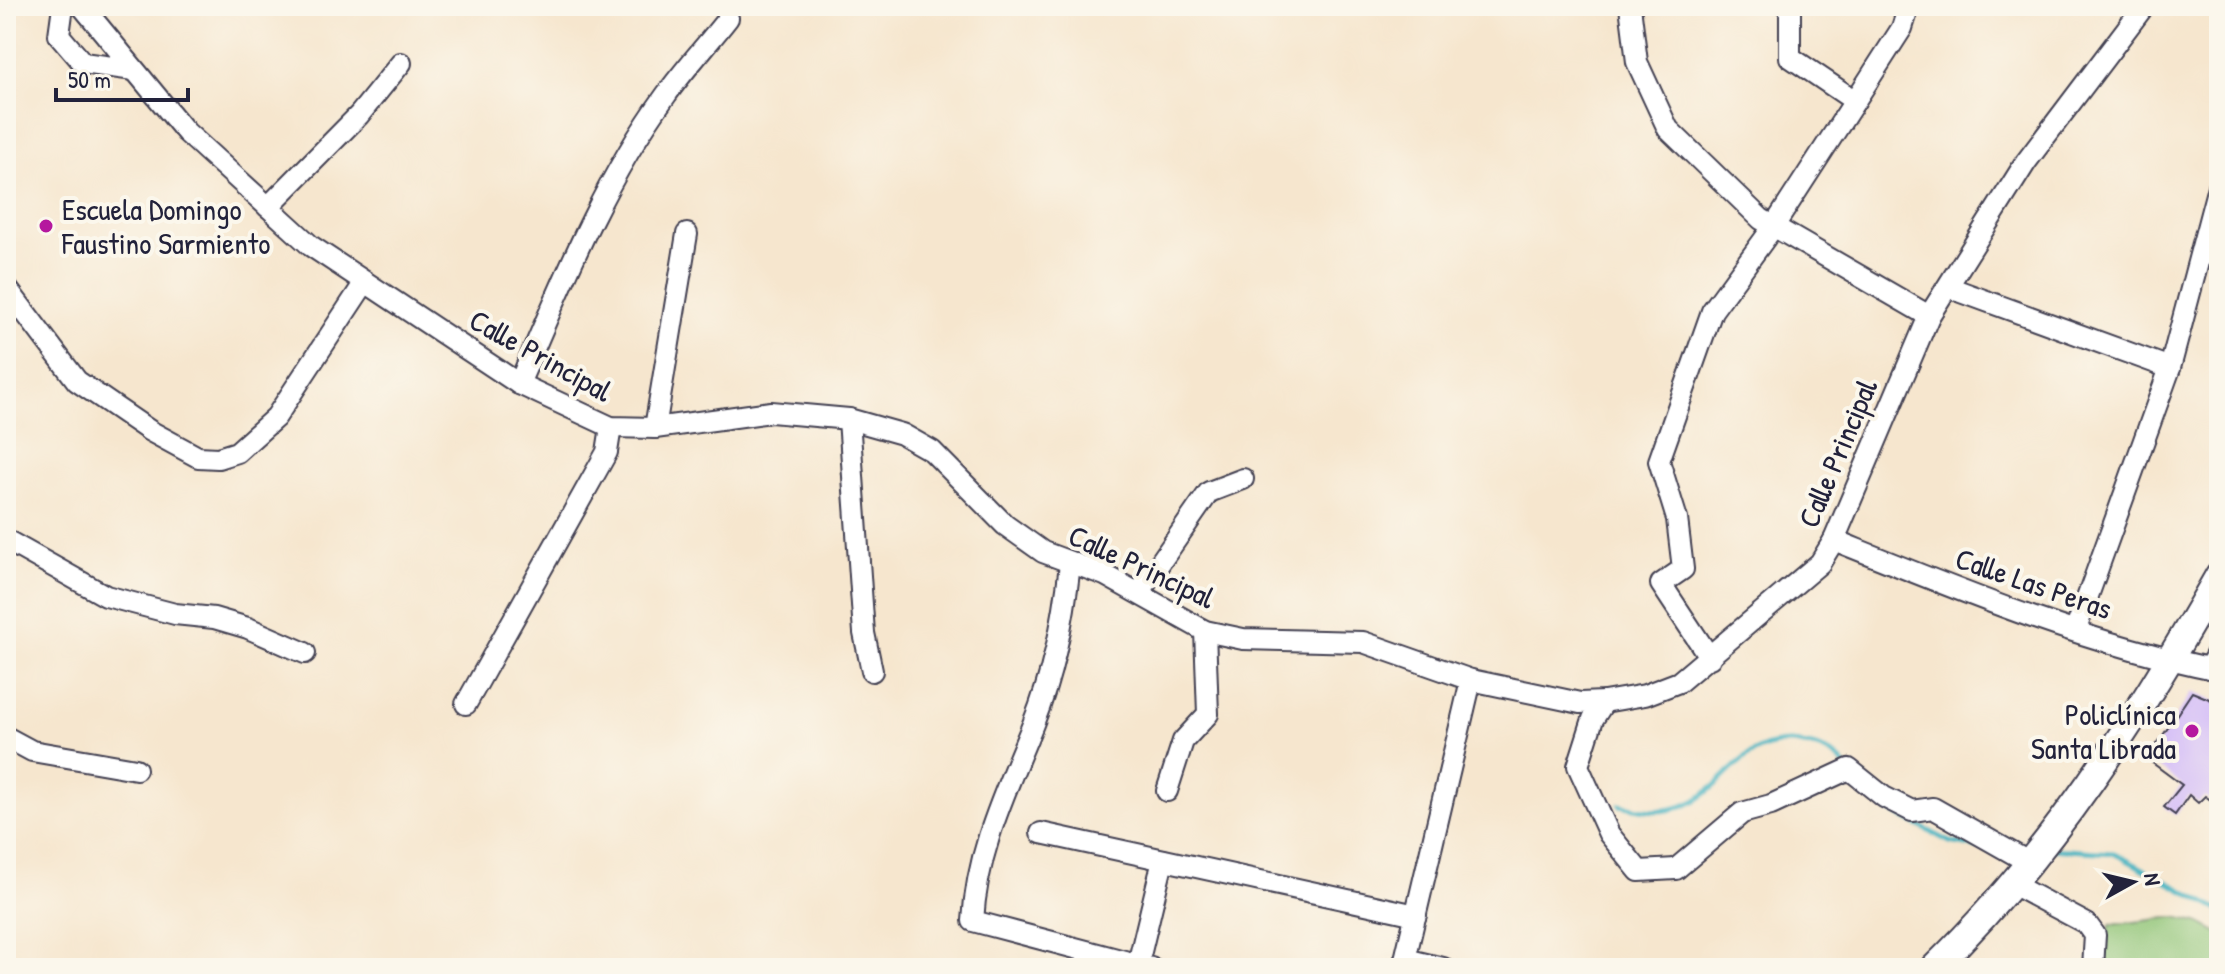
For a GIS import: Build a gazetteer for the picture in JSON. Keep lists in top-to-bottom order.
{
  "streets": {
    "street": ["Calle Principal", "Calle Las Peras"]
  },
  "crossings": [
    ["Calle Principal", "Calle Las Peras"]
  ],
  "places": ["Escuela Domingo Faustino Sarmiento", "Policlínica Santa Librada"],
  "scale_bar": "50 m",
  "north": "right"
}
